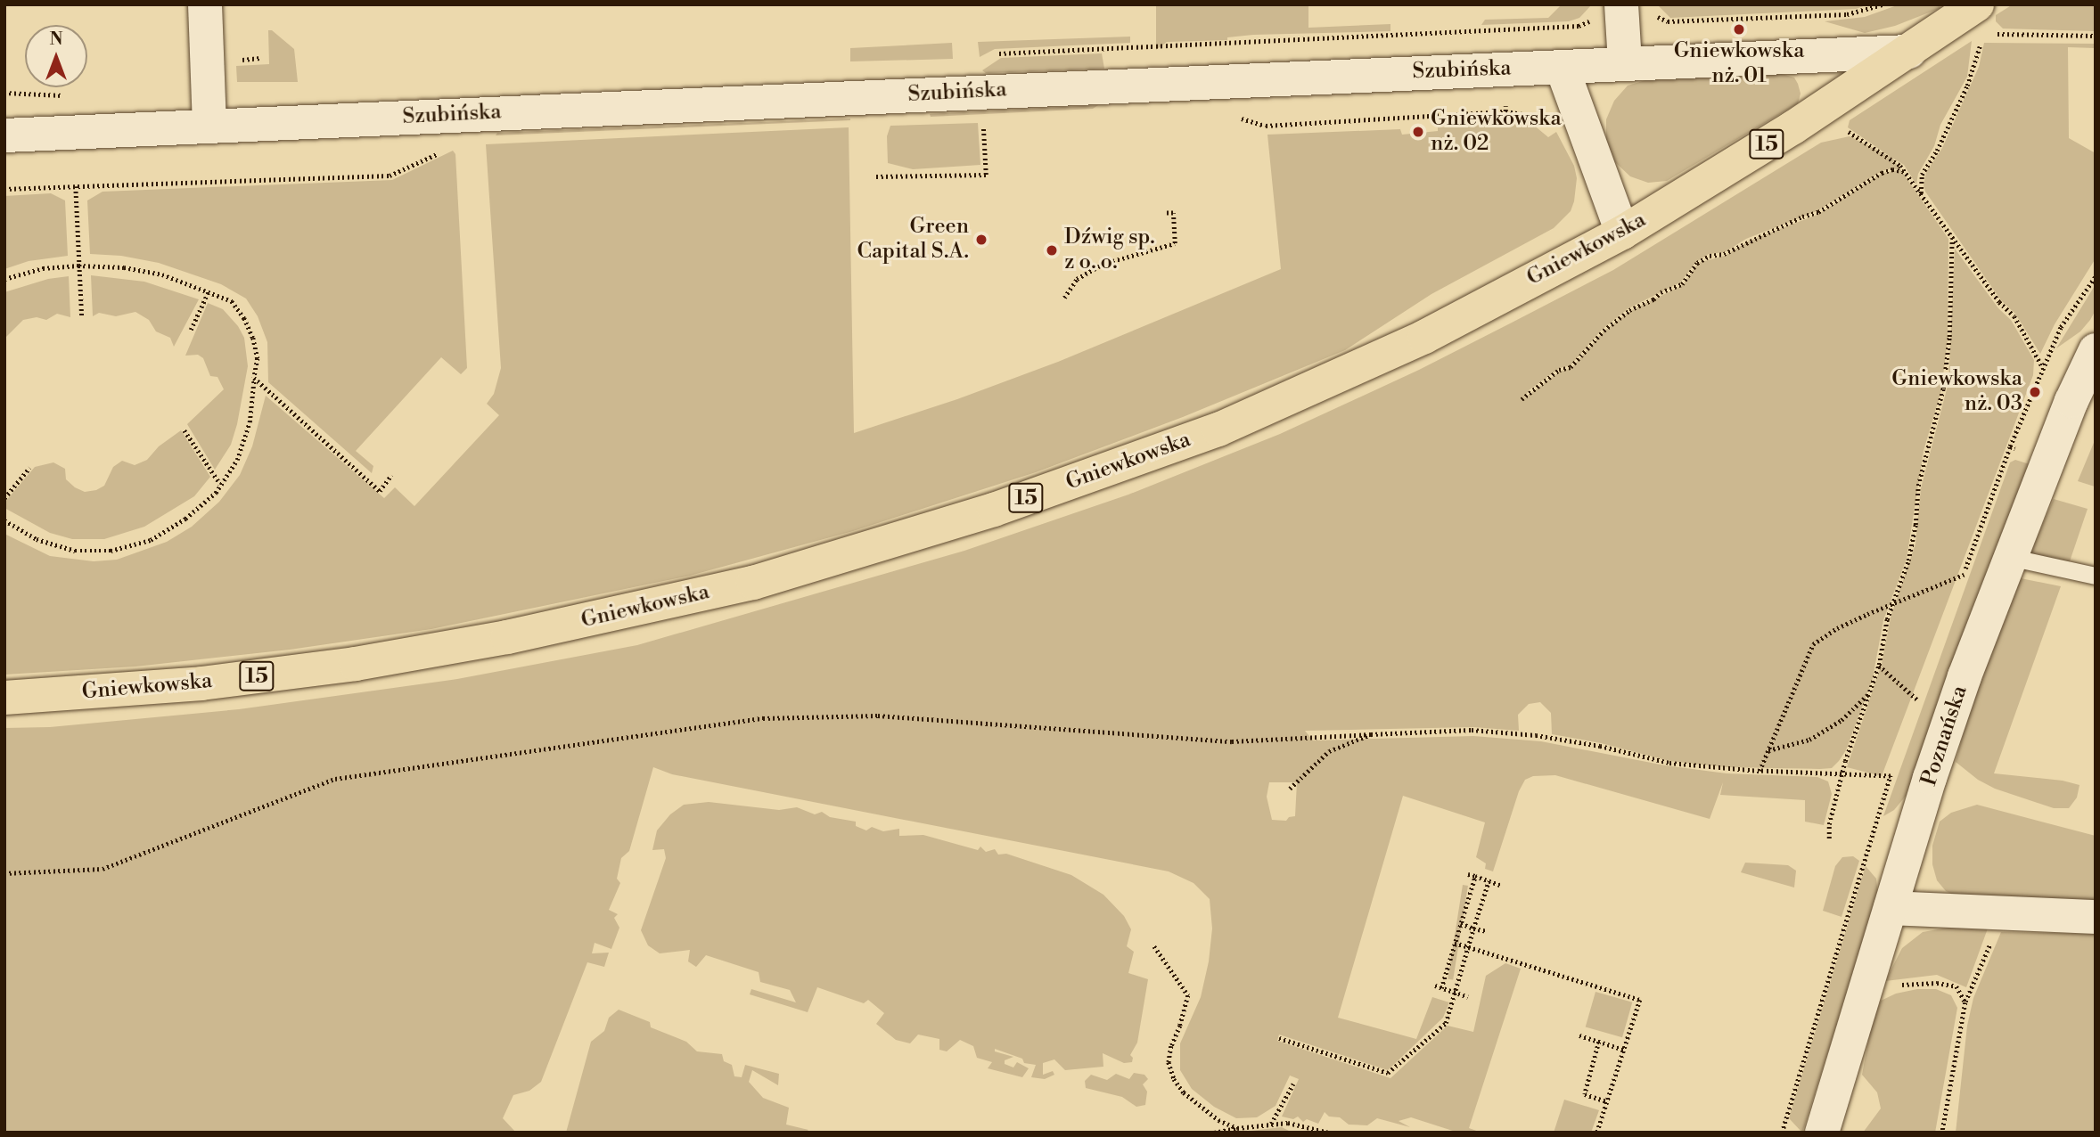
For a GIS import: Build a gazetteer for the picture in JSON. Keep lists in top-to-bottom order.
{
  "streets": {
    "main road": ["15", "Gniewkowska"],
    "street": ["Szubińska", "Poznańska"]
  },
  "crossings": [
    ["Szubińska", "Gniewkowska"]
  ],
  "places": [
    "Gniewkowska nż. 01",
    "Gniewkowska nż. 02",
    "Green Capital S.A.",
    "Dźwig sp. z o. o.",
    "Gniewkowska nż. 03"
  ],
  "north": "top"
}
